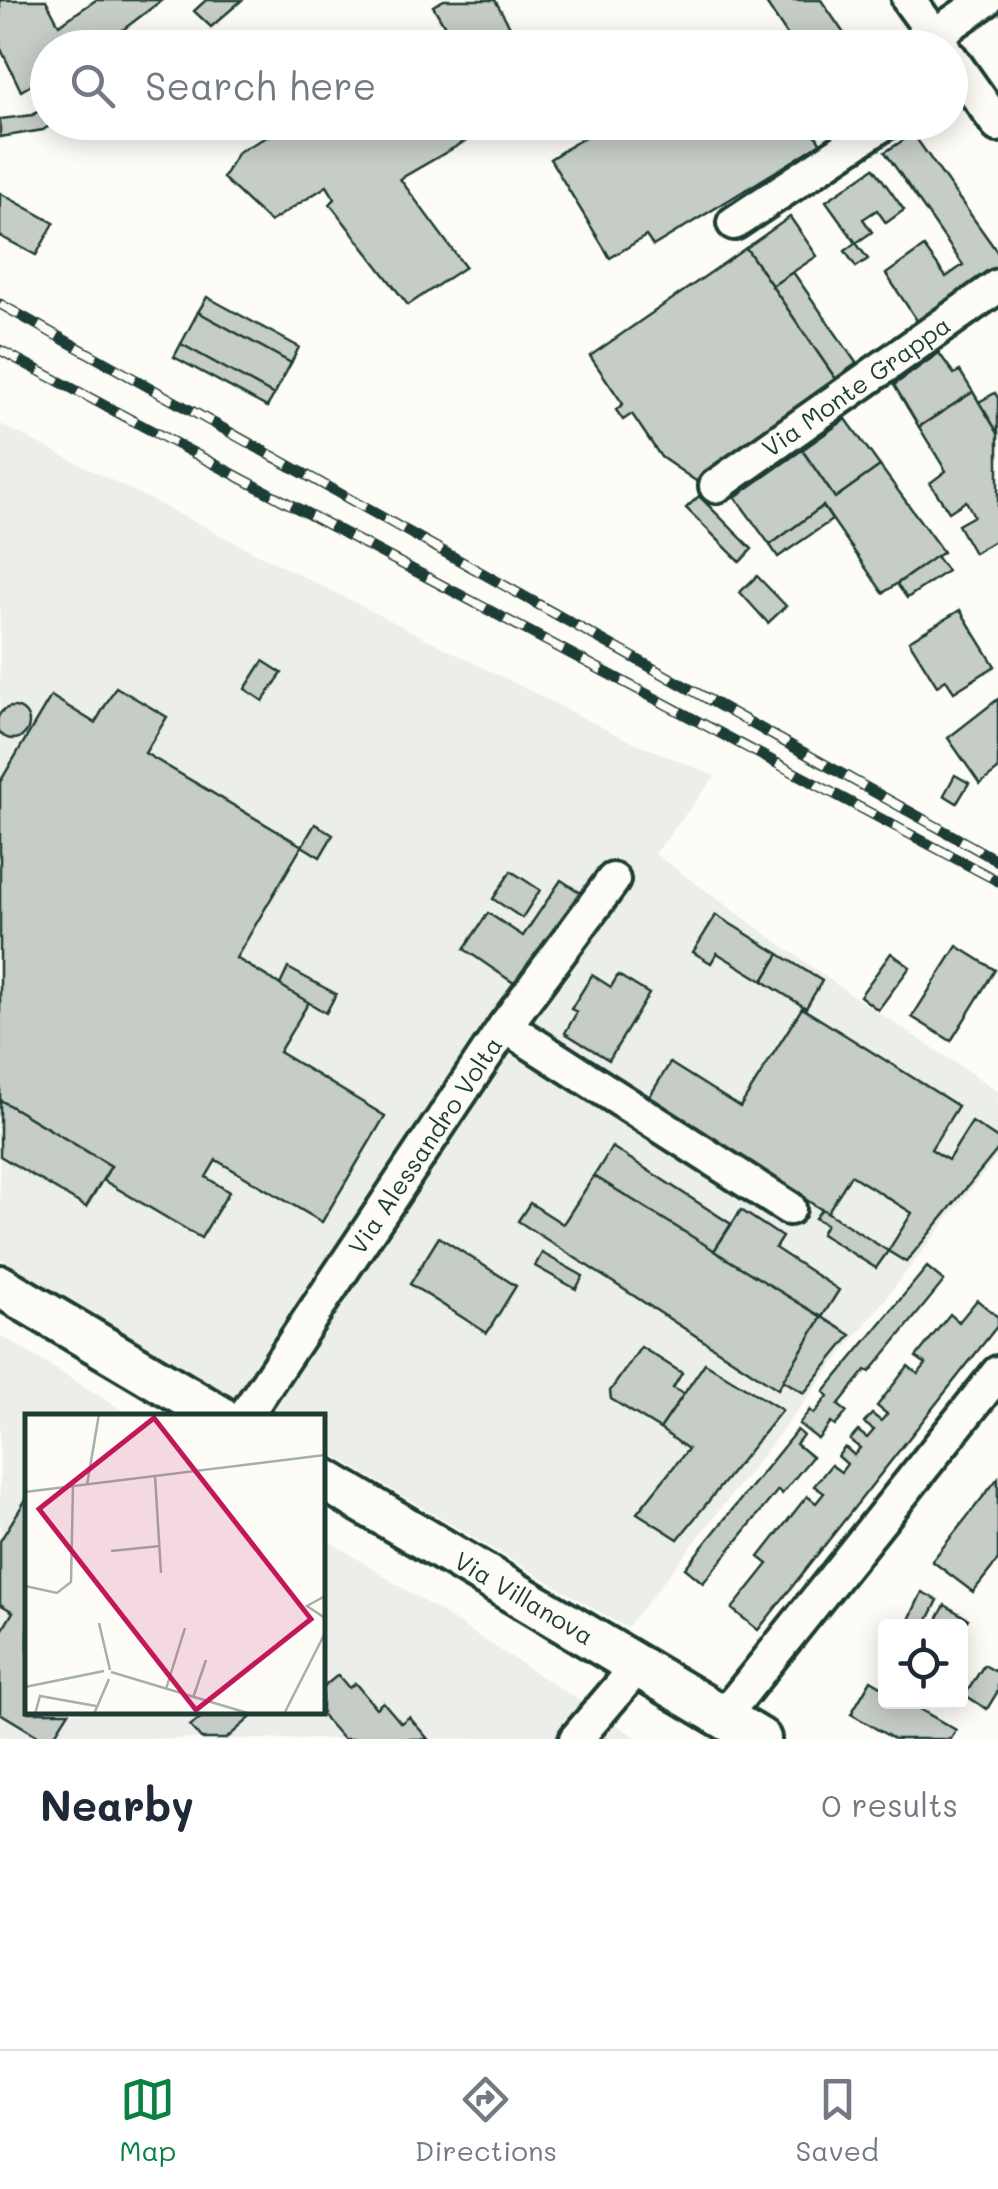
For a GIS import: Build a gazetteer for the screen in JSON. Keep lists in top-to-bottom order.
{
  "streets": {
    "main road": ["Via Villanova"],
    "street": ["Via Monte Grappa", "Via Alessandro Volta"]
  },
  "page": {
    "search": "Search here",
    "heading": ["Nearby", "0 results"],
    "nav": ["Map", "Directions", "Saved"]
  }
}
